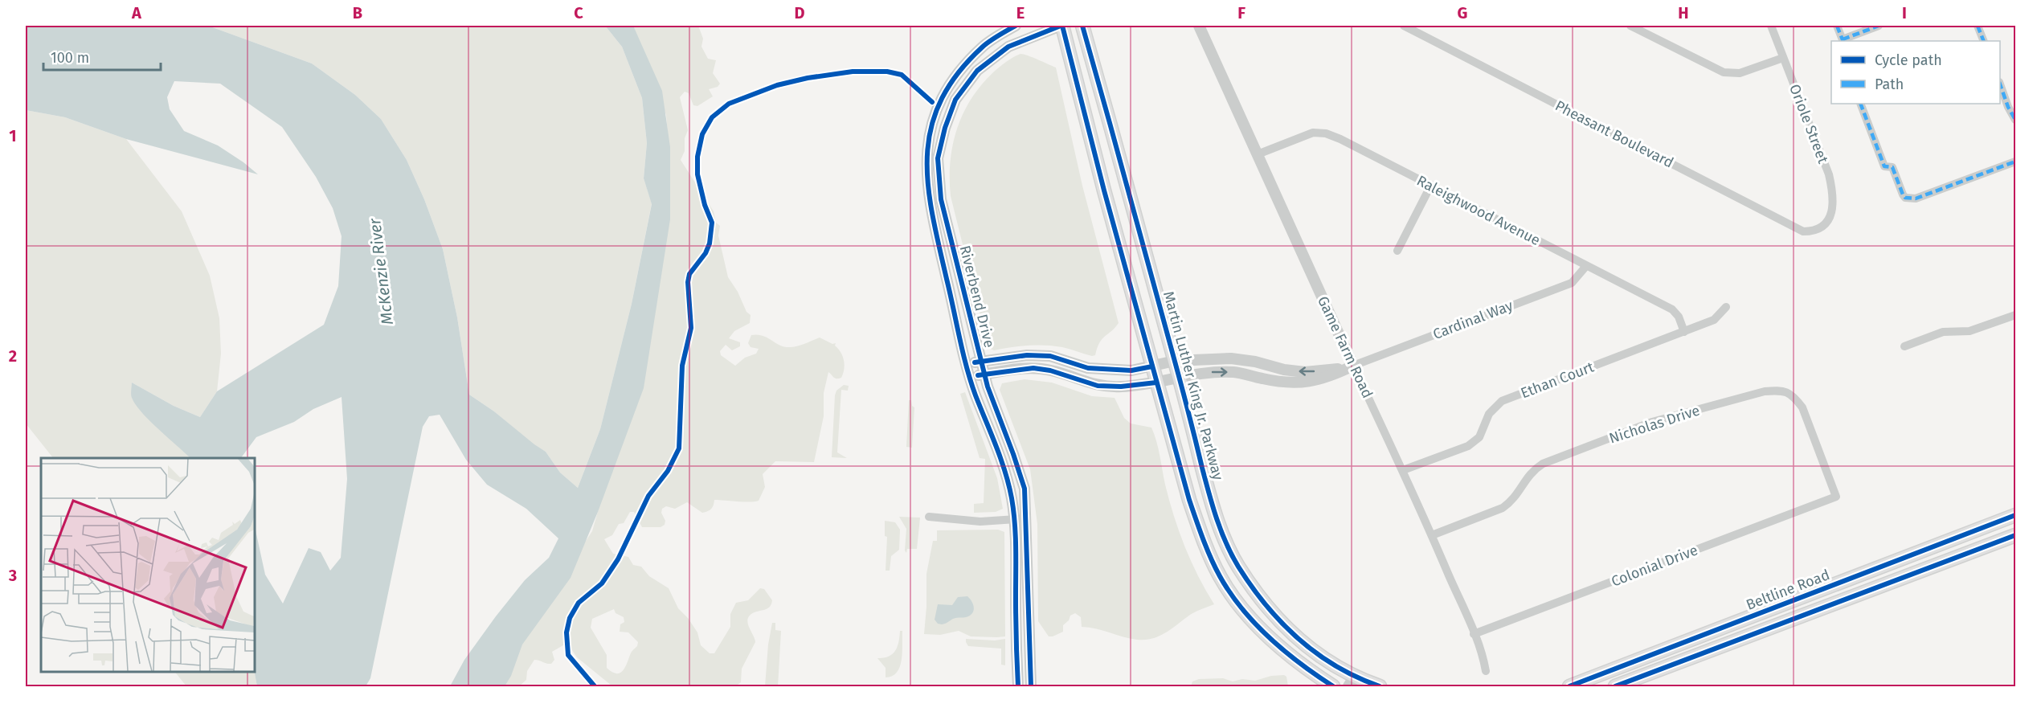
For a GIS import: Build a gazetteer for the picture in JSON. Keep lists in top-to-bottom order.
{
  "streets": {
    "main road": ["Martin Luther King Jr. Parkway", "Beltline Road"],
    "street": [
      "Oriole Street",
      "Pheasant Boulevard",
      "Raleighwood Avenue",
      "Riverbend Drive",
      "Cardinal Way",
      "Game Farm Road",
      "Ethan Court",
      "Nicholas Drive",
      "Colonial Drive"
    ]
  },
  "crossings": [
    ["Oriole Street", "Pheasant Boulevard"],
    ["Raleighwood Avenue", "Cardinal Way"],
    ["Raleighwood Avenue", "Game Farm Road"],
    ["Raleighwood Avenue", "Ethan Court"],
    ["Riverbend Drive", "Cardinal Way"],
    ["Cardinal Way", "Game Farm Road"],
    ["Cardinal Way", "Martin Luther King Jr. Parkway"],
    ["Game Farm Road", "Ethan Court"],
    ["Game Farm Road", "Nicholas Drive"],
    ["Game Farm Road", "Colonial Drive"],
    ["Nicholas Drive", "Colonial Drive"]
  ],
  "water": ["McKenzie River"],
  "legend": ["Cycle path", "Path"],
  "scale_bar": "100 m",
  "grid": {
    "columns": [
      "A",
      "B",
      "C",
      "D",
      "E",
      "F",
      "G",
      "H",
      "I"
    ],
    "rows": ["1", "2", "3"]
  }
}
